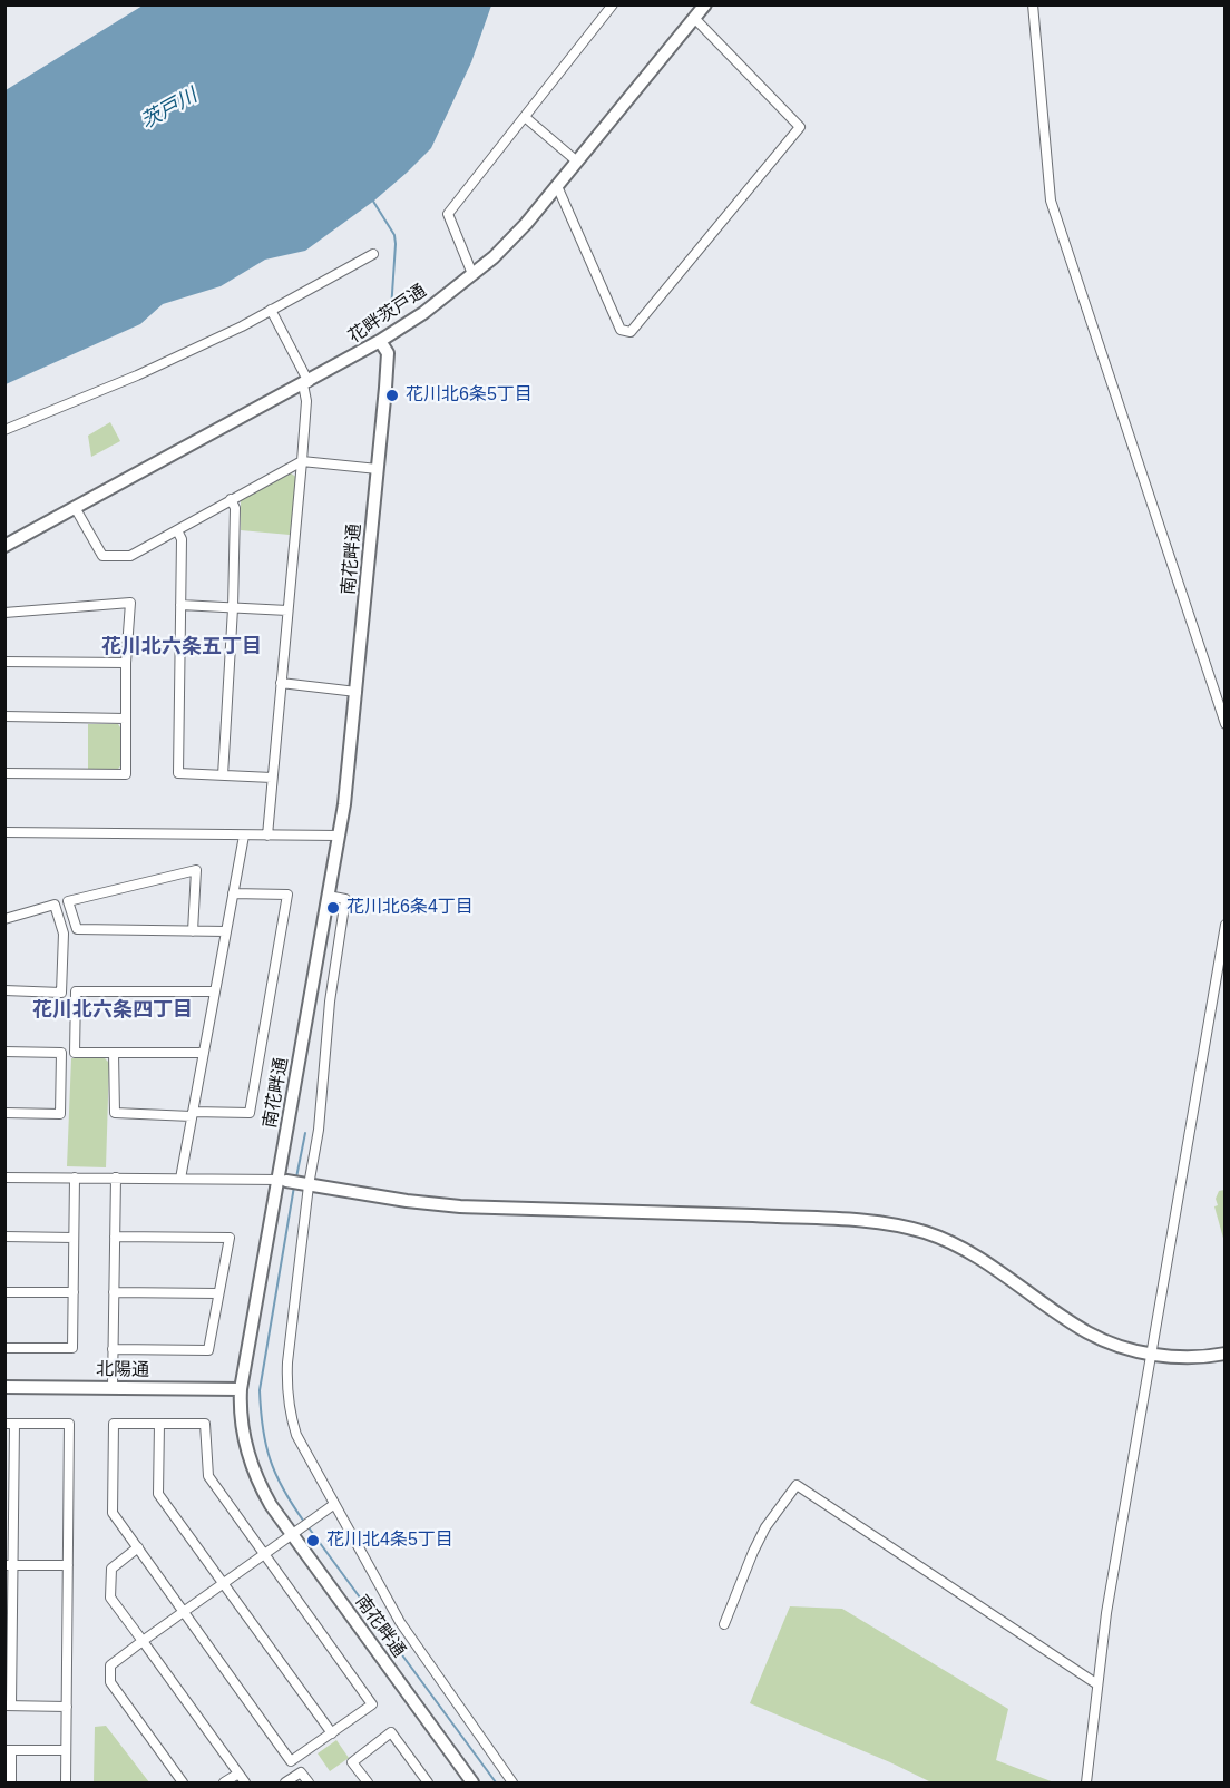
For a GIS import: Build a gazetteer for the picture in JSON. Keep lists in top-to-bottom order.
{
  "streets": {
    "street": ["花畔茨戸通", "南花畔通", "北陽通"]
  },
  "crossings": [
    ["花畔茨戸通", "南花畔通"],
    ["南花畔通", "北陽通"]
  ],
  "districts": ["花川北六条五丁目", "花川北六条四丁目"],
  "water": ["茨戸川"],
  "places": ["花川北6条5丁目", "花川北6条4丁目", "花川北4条5丁目"]
}
